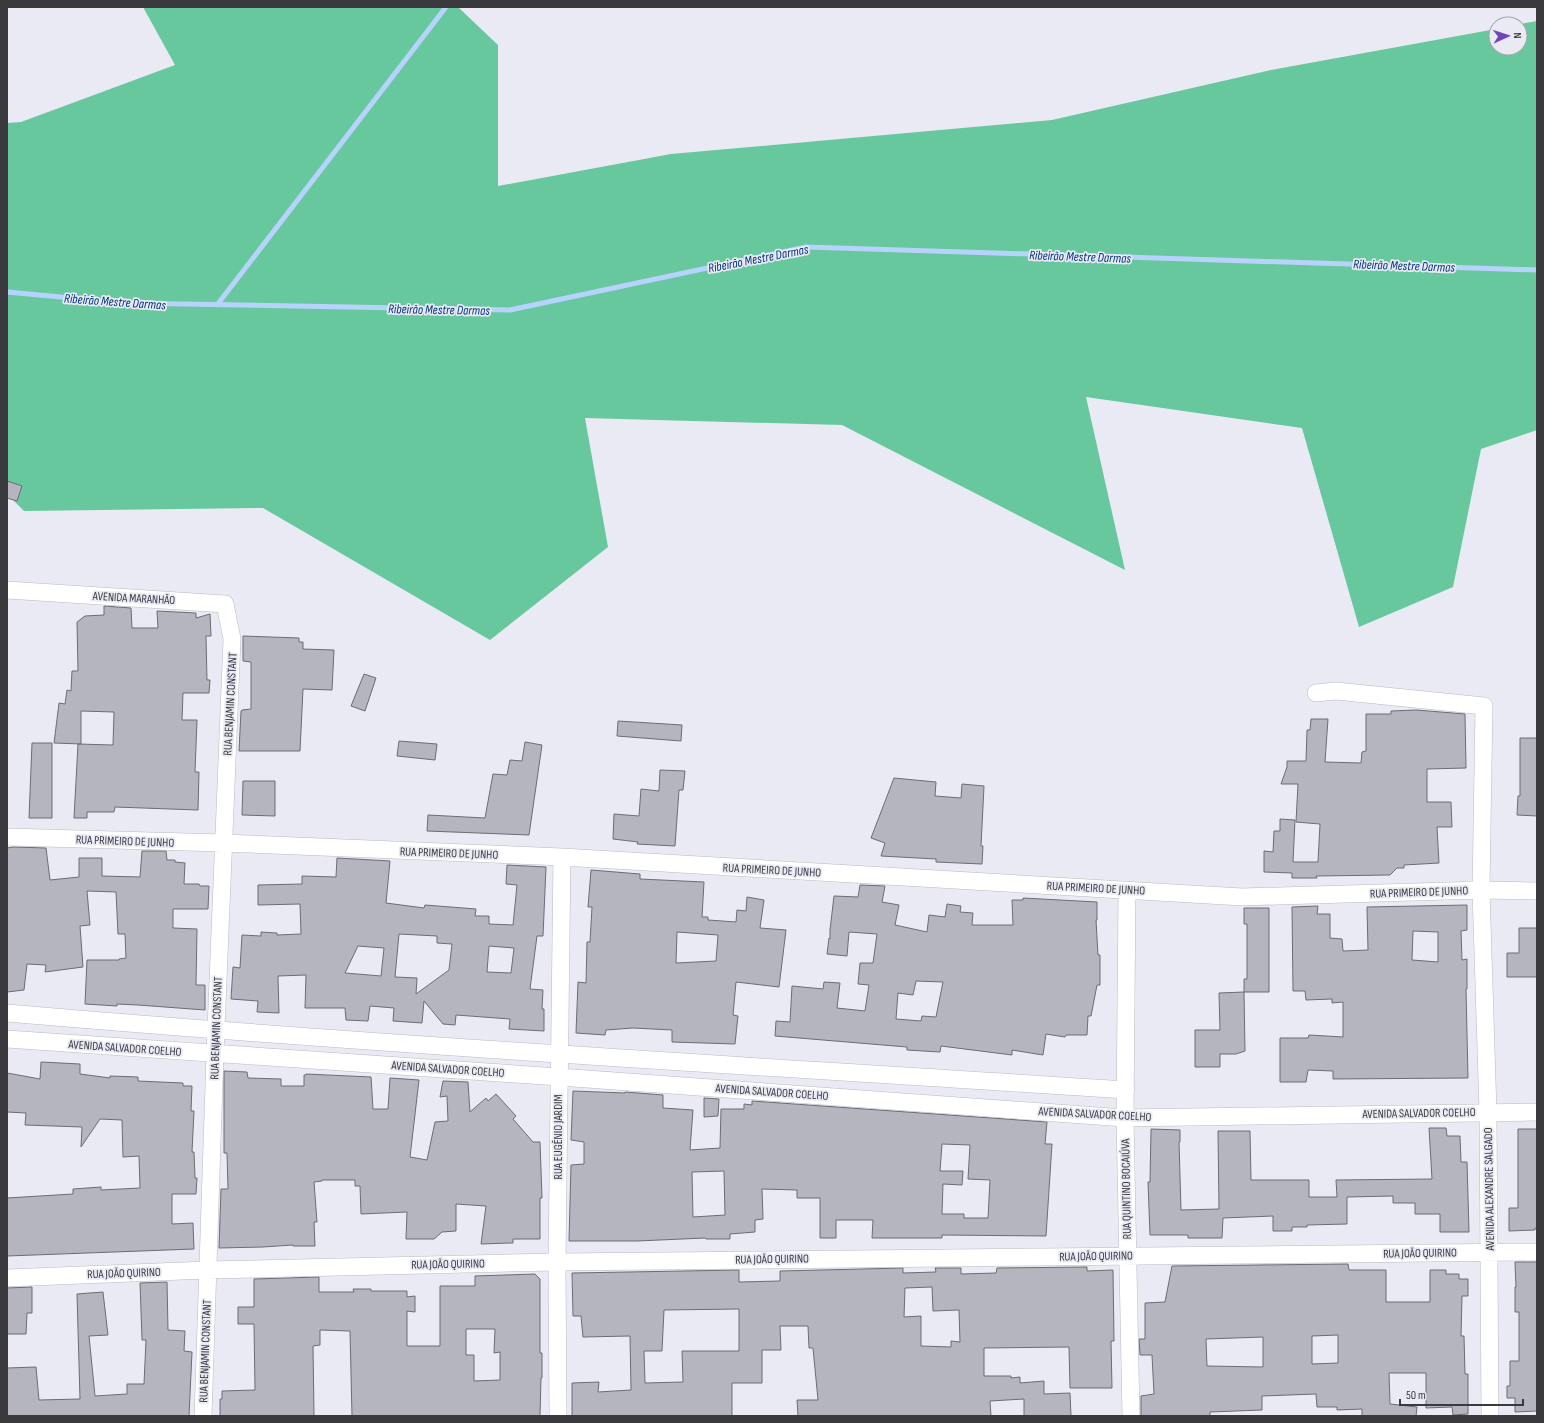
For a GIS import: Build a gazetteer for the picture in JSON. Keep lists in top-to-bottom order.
{
  "streets": {
    "street": [
      "AVENIDA MARANHÃO",
      "RUA BENJAMIN CONSTANT",
      "RUA PRIMEIRO DE JUNHO",
      "AVENIDA SALVADOR COELHO",
      "RUA EUGÊNIO JARDIM",
      "RUA QUINTINO BOCAIÚVA",
      "AVENIDA ALEXANDRE SALGADO",
      "RUA JOÃO QUIRINO"
    ]
  },
  "crossings": [
    ["AVENIDA MARANHÃO", "RUA BENJAMIN CONSTANT"],
    ["RUA BENJAMIN CONSTANT", "RUA PRIMEIRO DE JUNHO"],
    ["RUA BENJAMIN CONSTANT", "AVENIDA SALVADOR COELHO"],
    ["RUA BENJAMIN CONSTANT", "RUA JOÃO QUIRINO"],
    ["RUA PRIMEIRO DE JUNHO", "RUA EUGÊNIO JARDIM"],
    ["RUA PRIMEIRO DE JUNHO", "RUA QUINTINO BOCAIÚVA"],
    ["RUA PRIMEIRO DE JUNHO", "AVENIDA ALEXANDRE SALGADO"],
    ["AVENIDA SALVADOR COELHO", "RUA EUGÊNIO JARDIM"],
    ["AVENIDA SALVADOR COELHO", "RUA QUINTINO BOCAIÚVA"],
    ["AVENIDA SALVADOR COELHO", "AVENIDA ALEXANDRE SALGADO"],
    ["RUA EUGÊNIO JARDIM", "RUA JOÃO QUIRINO"],
    ["RUA QUINTINO BOCAIÚVA", "RUA JOÃO QUIRINO"],
    ["AVENIDA ALEXANDRE SALGADO", "RUA JOÃO QUIRINO"]
  ],
  "water": ["Ribeirão Mestre Darmas"],
  "scale_bar": "50 m",
  "north": "right"
}
